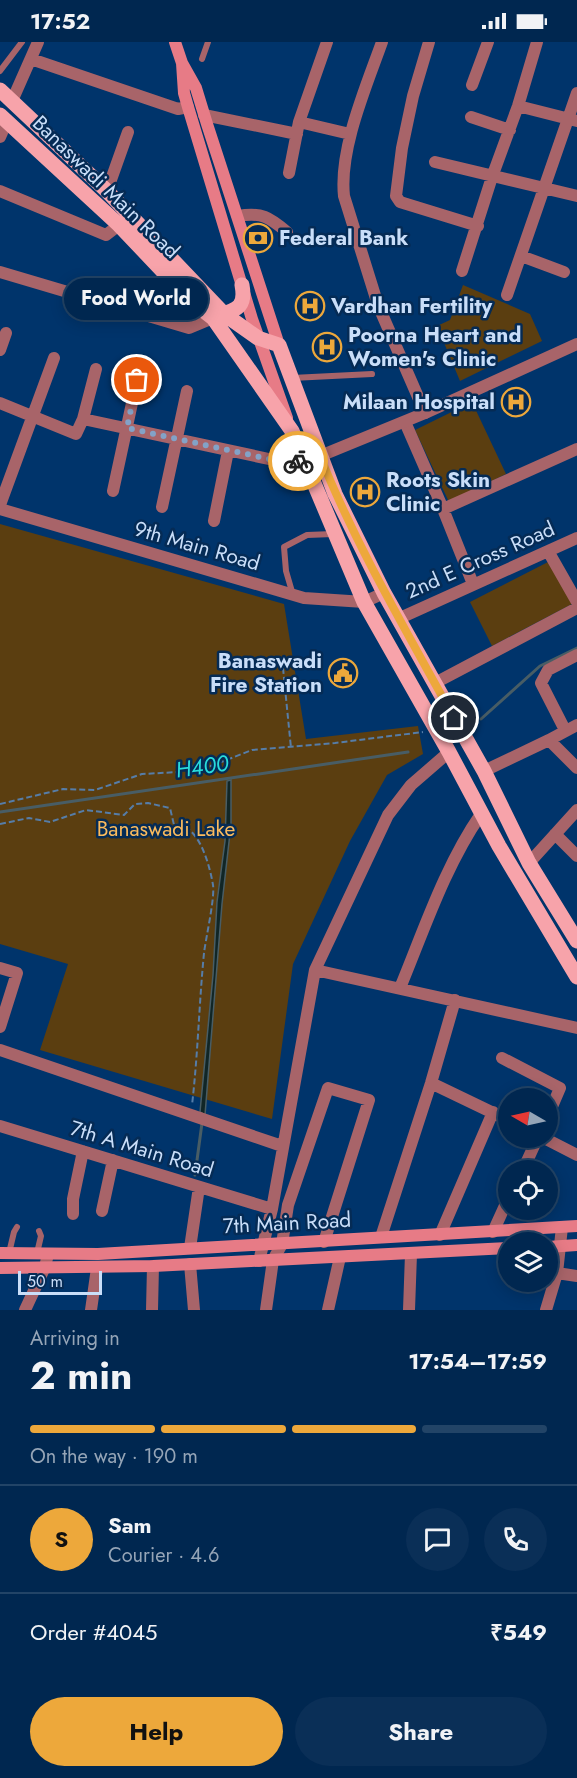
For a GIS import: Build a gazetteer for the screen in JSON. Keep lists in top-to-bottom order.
{
  "streets": {
    "main road": ["Banaswadi Main Road", "7th Main Road"],
    "street": ["9th Main Road", "2nd E Cross Road", "7th A Main Road"]
  },
  "crossings": [
    ["Banaswadi Main Road", "9th Main Road"],
    ["Banaswadi Main Road", "2nd E Cross Road"]
  ],
  "water": ["H400"],
  "parks": ["Banaswadi Lake"],
  "places": {
    "bank": ["Federal Bank"],
    "hospital": [
      "Vardhan Fertility",
      "Poorna Heart and Women's Clinic",
      "Milaan Hospital",
      "Roots Skin Clinic"
    ],
    "other": ["Food World"],
    "public building": ["Banaswadi Fire Station"]
  },
  "scale_bar": "50 m",
  "north": "left",
  "page": {
    "status": "17:52",
    "bubble": "Food World",
    "scale": "50 m",
    "heading": ["2 min", "Arriving in", "17:54–17:59"],
    "panel": [
      "Sam",
      "Courier · 4.6",
      "Order #4045",
      "₹549"
    ],
    "bar": "On the way · 190 m",
    "round": "S",
    "buttons": ["Help", "Share"]
  }
}
